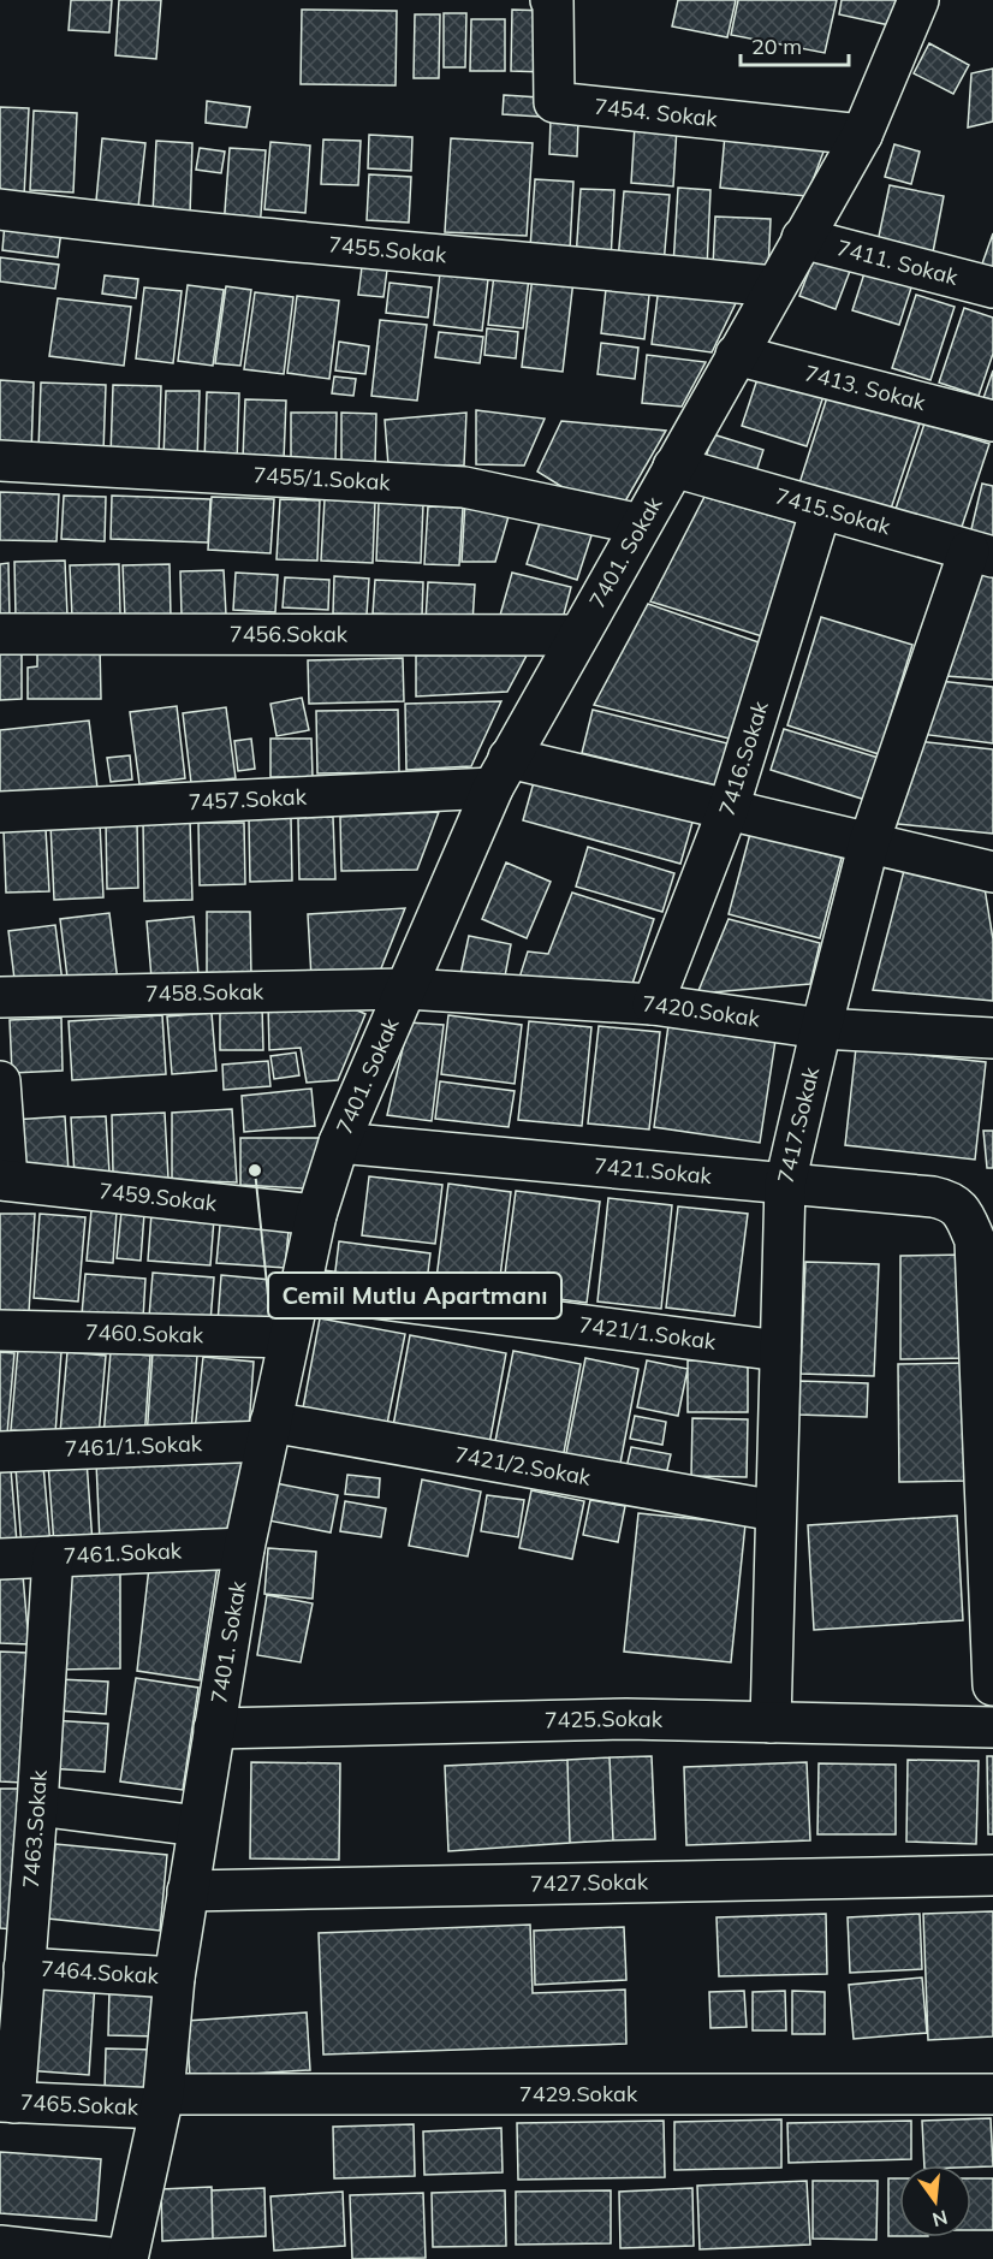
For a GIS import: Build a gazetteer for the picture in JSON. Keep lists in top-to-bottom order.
{
  "streets": {
    "street": [
      "7454. Sokak",
      "7455.Sokak",
      "7411. Sokak",
      "7413. Sokak",
      "7455/1.Sokak",
      "7415.Sokak",
      "7401. Sokak",
      "7456.Sokak",
      "7416.Sokak",
      "7457.Sokak",
      "7458.Sokak",
      "7420.Sokak",
      "7417.Sokak",
      "7421.Sokak",
      "7459.Sokak",
      "7421/1.Sokak",
      "7460.Sokak",
      "7461/1.Sokak",
      "7421/2.Sokak",
      "7461.Sokak",
      "7425.Sokak",
      "7463.Sokak",
      "7427.Sokak",
      "7464.Sokak",
      "7429.Sokak",
      "7465.Sokak"
    ]
  },
  "crossings": [
    ["7454. Sokak", "7401. Sokak"],
    ["7455.Sokak", "7401. Sokak"],
    ["7411. Sokak", "7401. Sokak"],
    ["7413. Sokak", "7401. Sokak"],
    ["7455/1.Sokak", "7401. Sokak"],
    ["7415.Sokak", "7401. Sokak"],
    ["7415.Sokak", "7416.Sokak"],
    ["7415.Sokak", "7417.Sokak"],
    ["7401. Sokak", "7456.Sokak"],
    ["7401. Sokak", "7457.Sokak"],
    ["7401. Sokak", "7458.Sokak"],
    ["7401. Sokak", "7420.Sokak"],
    ["7401. Sokak", "7421.Sokak"],
    ["7401. Sokak", "7459.Sokak"],
    ["7401. Sokak", "7421/1.Sokak"],
    ["7401. Sokak", "7460.Sokak"],
    ["7401. Sokak", "7461/1.Sokak"],
    ["7401. Sokak", "7421/2.Sokak"],
    ["7401. Sokak", "7461.Sokak"],
    ["7401. Sokak", "7425.Sokak"],
    ["7401. Sokak", "7427.Sokak"],
    ["7401. Sokak", "7464.Sokak"],
    ["7401. Sokak", "7429.Sokak"],
    ["7401. Sokak", "7465.Sokak"],
    ["7416.Sokak", "7457.Sokak"],
    ["7416.Sokak", "7420.Sokak"],
    ["7457.Sokak", "7417.Sokak"],
    ["7458.Sokak", "7420.Sokak"],
    ["7420.Sokak", "7417.Sokak"],
    ["7417.Sokak", "7421.Sokak"],
    ["7417.Sokak", "7421/1.Sokak"],
    ["7417.Sokak", "7421/2.Sokak"],
    ["7417.Sokak", "7425.Sokak"],
    ["7461/1.Sokak", "7421/2.Sokak"],
    ["7461.Sokak", "7463.Sokak"],
    ["7463.Sokak", "7464.Sokak"],
    ["7463.Sokak", "7465.Sokak"],
    ["7429.Sokak", "7465.Sokak"]
  ],
  "places": ["Cemil Mutlu Apartmanı"],
  "scale_bar": "20 m",
  "north": "bottom"
}
